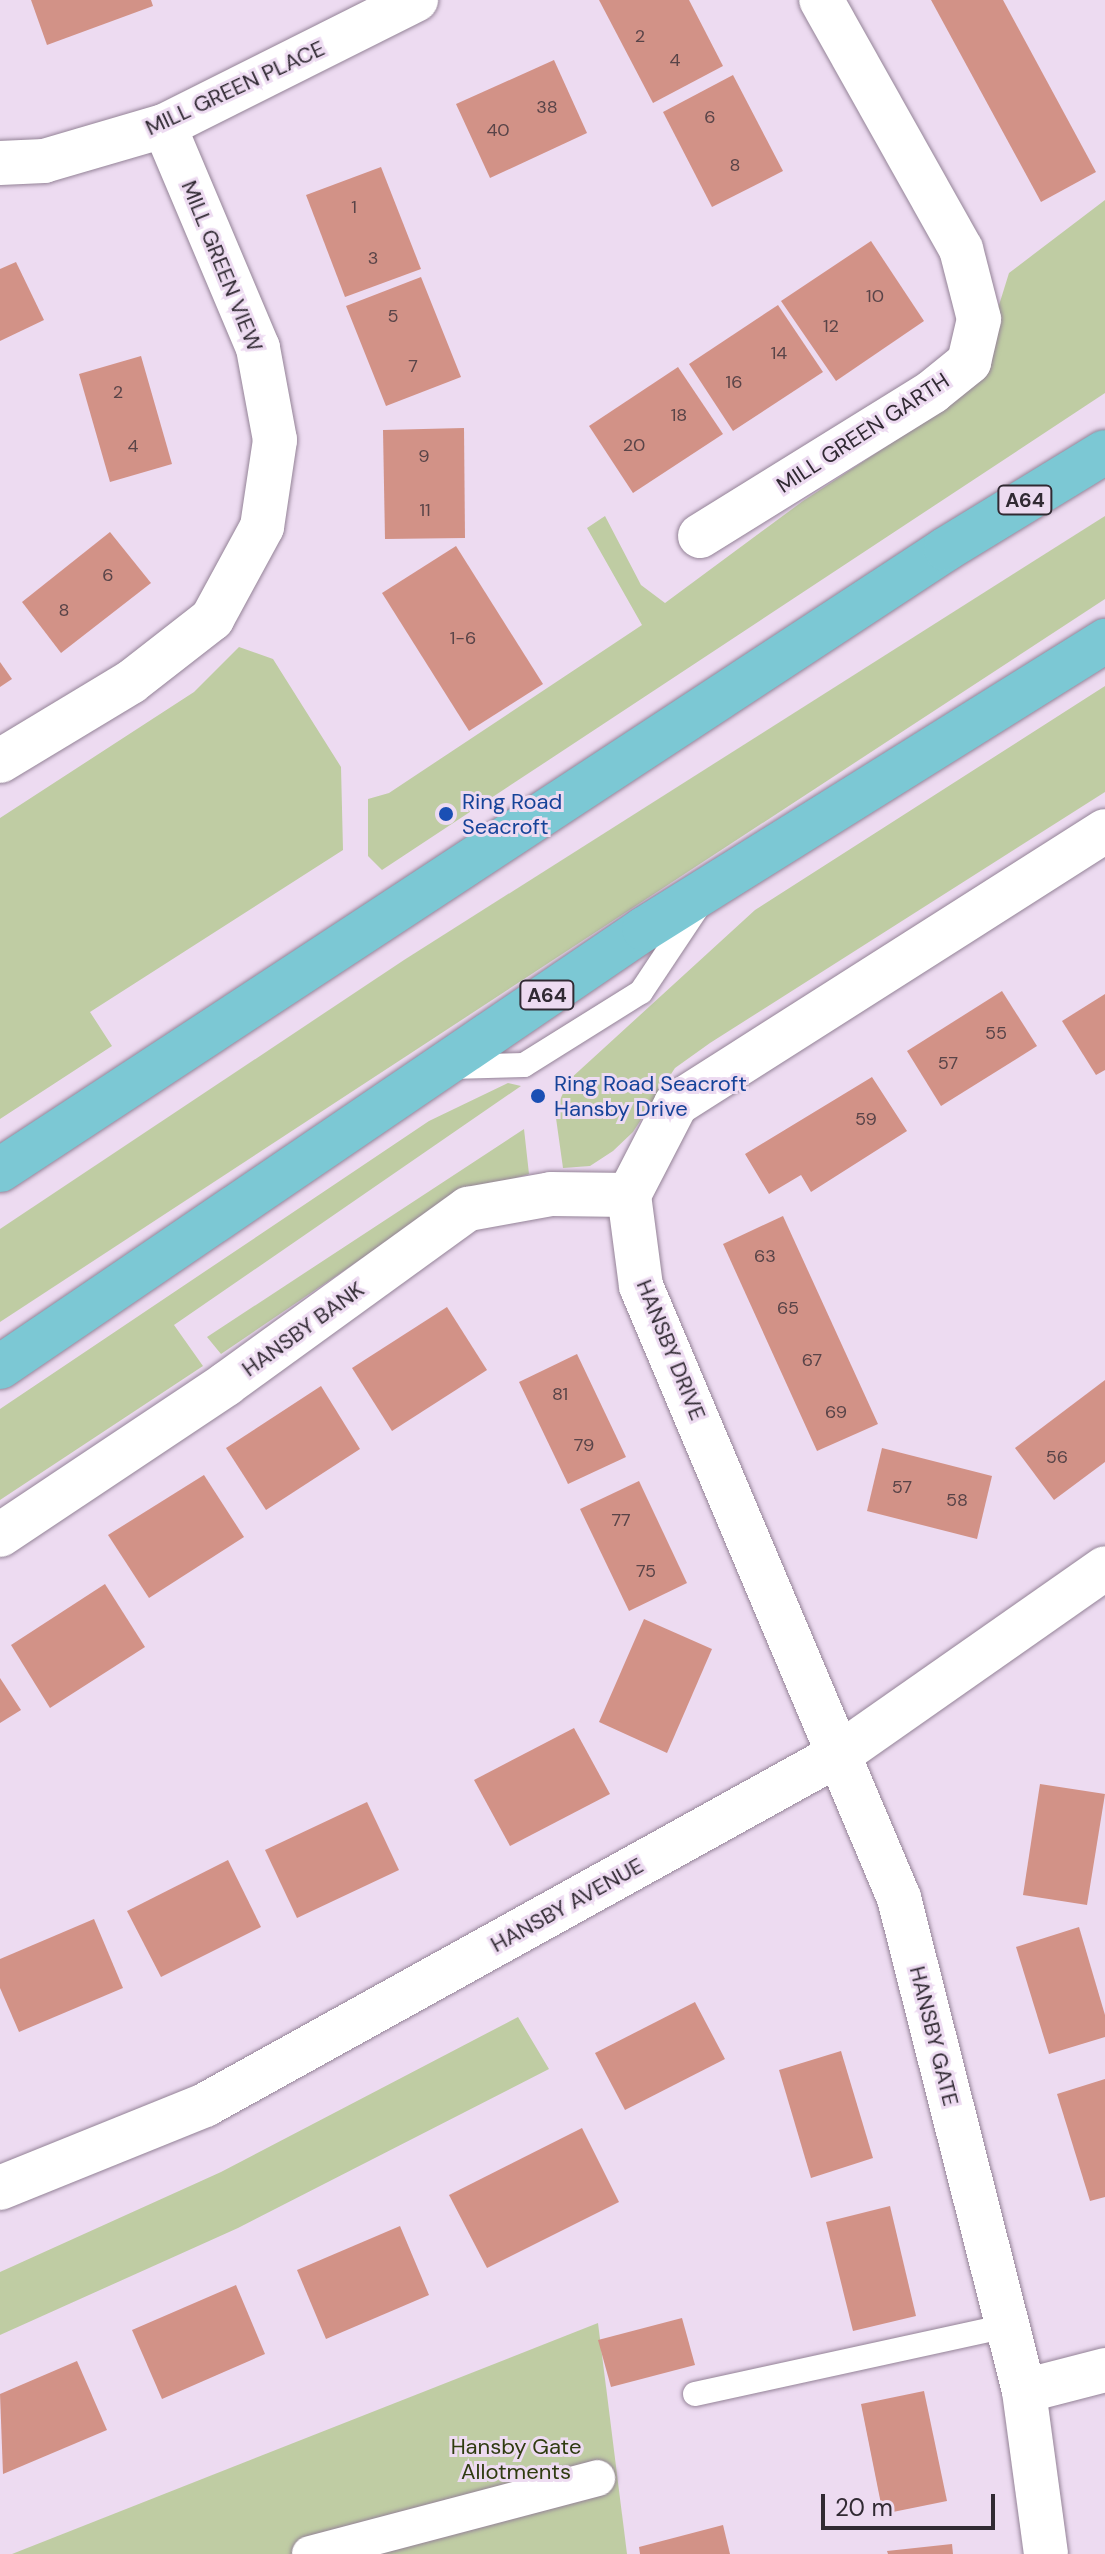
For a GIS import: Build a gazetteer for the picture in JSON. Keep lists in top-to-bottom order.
{
  "streets": {
    "highway": ["A64"],
    "street": [
      "MILL GREEN PLACE",
      "MILL GREEN VIEW",
      "MILL GREEN GARTH",
      "HANSBY BANK",
      "HANSBY DRIVE",
      "HANSBY AVENUE",
      "HANSBY GATE"
    ]
  },
  "crossings": [
    ["MILL GREEN PLACE", "MILL GREEN VIEW"],
    ["HANSBY BANK", "HANSBY DRIVE"],
    ["HANSBY DRIVE", "HANSBY AVENUE"],
    ["HANSBY DRIVE", "HANSBY GATE"],
    ["HANSBY AVENUE", "HANSBY GATE"]
  ],
  "parks": ["Hansby Gate Allotments"],
  "places": ["Ring Road Seacroft", "Ring Road Seacroft Hansby Drive"],
  "house_numbers": [
    "2",
    "4",
    "38",
    "6",
    "40",
    "8",
    "1",
    "3",
    "10",
    "5",
    "12",
    "14",
    "7",
    "16",
    "2",
    "18",
    "20",
    "4",
    "9",
    "11",
    "6",
    "8",
    "1-6",
    "55",
    "57",
    "59",
    "63",
    "65",
    "67",
    "81",
    "69",
    "79",
    "56",
    "57",
    "58",
    "77",
    "75"
  ],
  "scale_bar": "20 m"
}
